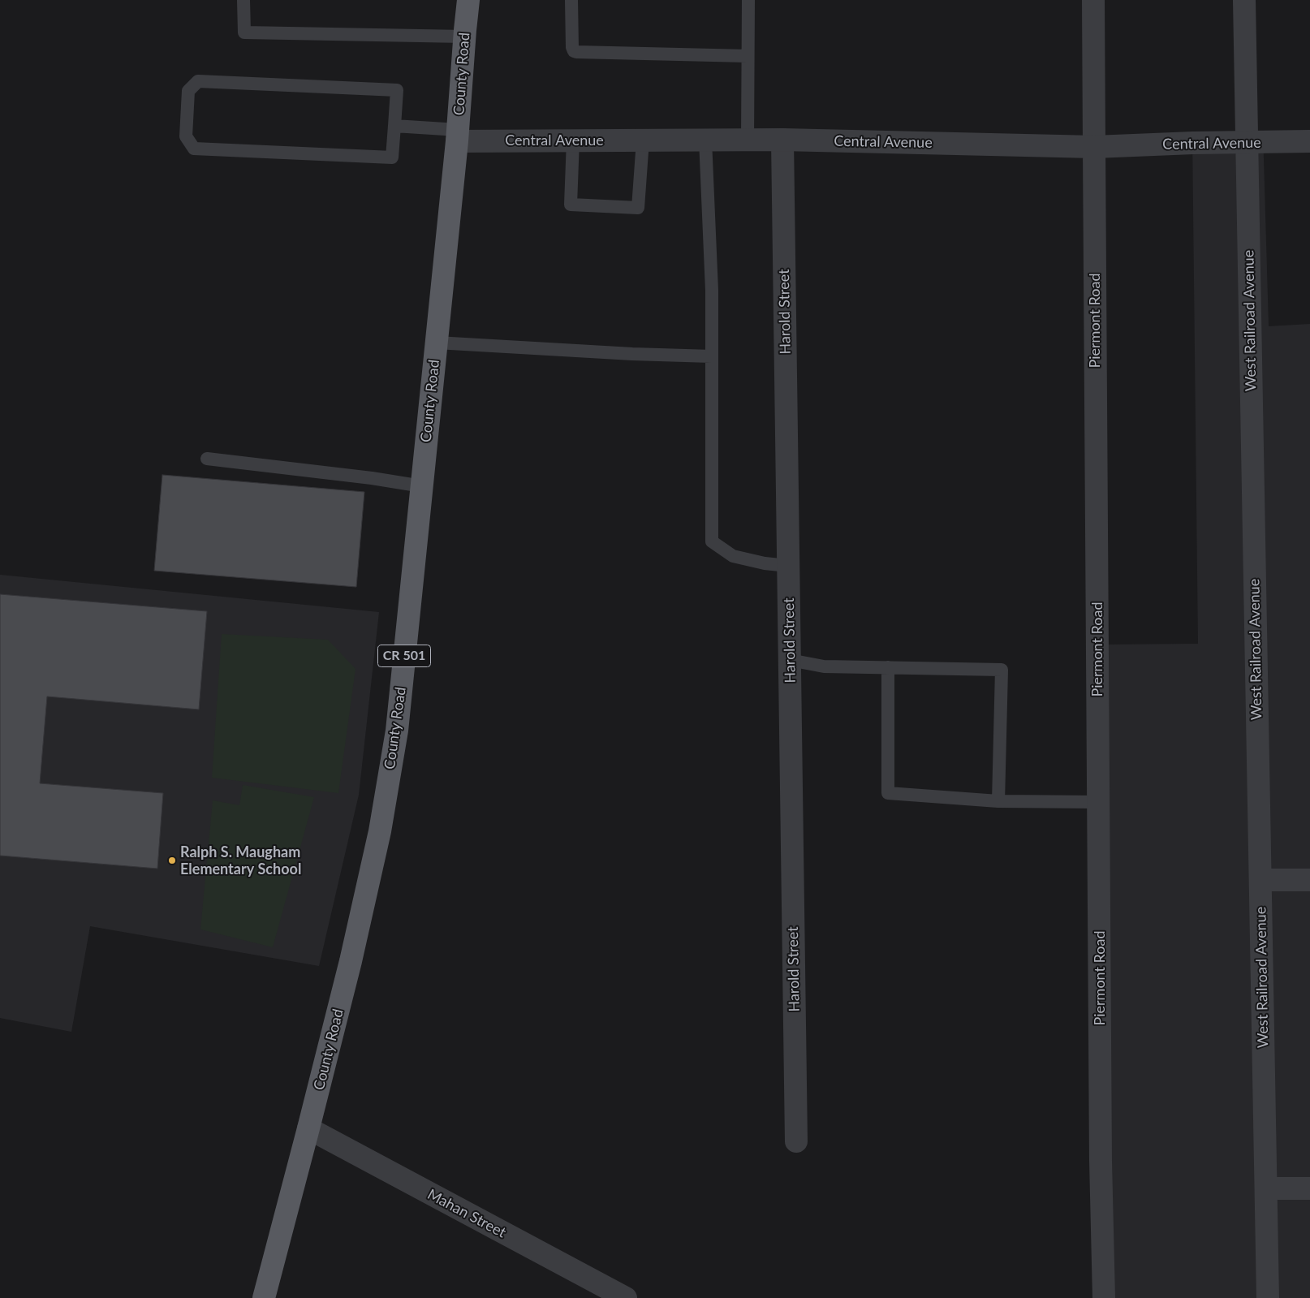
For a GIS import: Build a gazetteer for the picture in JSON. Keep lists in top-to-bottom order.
{
  "streets": {
    "main road": ["County Road", "CR 501"],
    "street": [
      "Central Avenue",
      "Harold Street",
      "Piermont Road",
      "West Railroad Avenue",
      "Mahan Street"
    ]
  },
  "crossings": [
    ["County Road", "Central Avenue"],
    ["County Road", "Mahan Street"],
    ["Central Avenue", "Harold Street"],
    ["Central Avenue", "Piermont Road"],
    ["Central Avenue", "West Railroad Avenue"]
  ],
  "places": ["Ralph S. Maugham Elementary School"]
}
